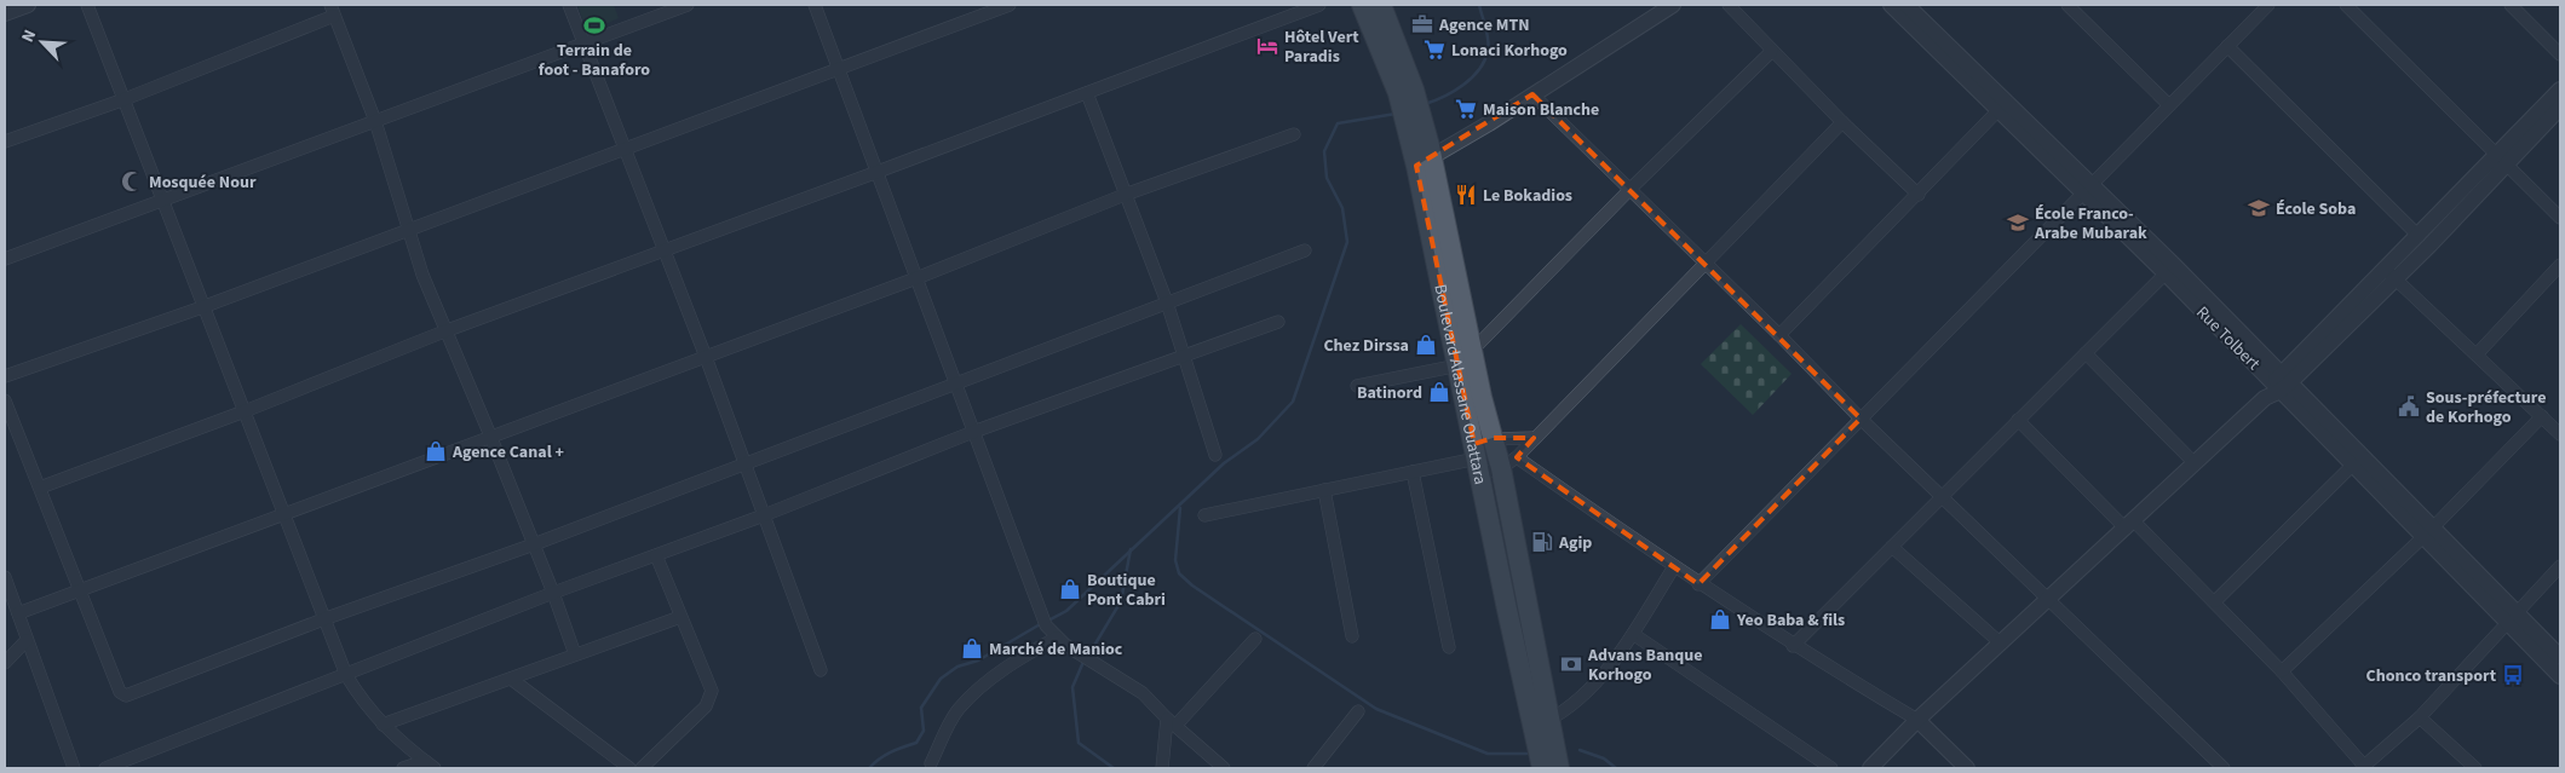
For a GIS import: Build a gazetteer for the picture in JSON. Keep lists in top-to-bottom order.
{
  "streets": {
    "main road": ["Boulevard Alassane Ouattara"],
    "street": ["Rue Tolbert"]
  },
  "places": {
    "office": ["Agence MTN"],
    "sports": ["Terrain de foot - Banaforo"],
    "hotel": ["Hôtel Vert Paradis"],
    "supermarket": ["Lonaci Korhogo", "Maison Blanche"],
    "mosque": ["Mosquée Nour"],
    "restaurant": ["Le Bokadios"],
    "school or university": ["École Soba", "École Franco- Arabe Mubarak"],
    "shop": [
      "Chez Dirssa",
      "Batinord",
      "Agence Canal +",
      "Boutique Pont Cabri",
      "Yeo Baba & fils",
      "Marché de Manioc"
    ],
    "public building": ["Sous-préfecture de Korhogo"],
    "fuel station": ["Agip"],
    "bank": ["Advans Banque Korhogo"],
    "bus stop": ["Chonco transport"]
  },
  "north": "top left"
}
